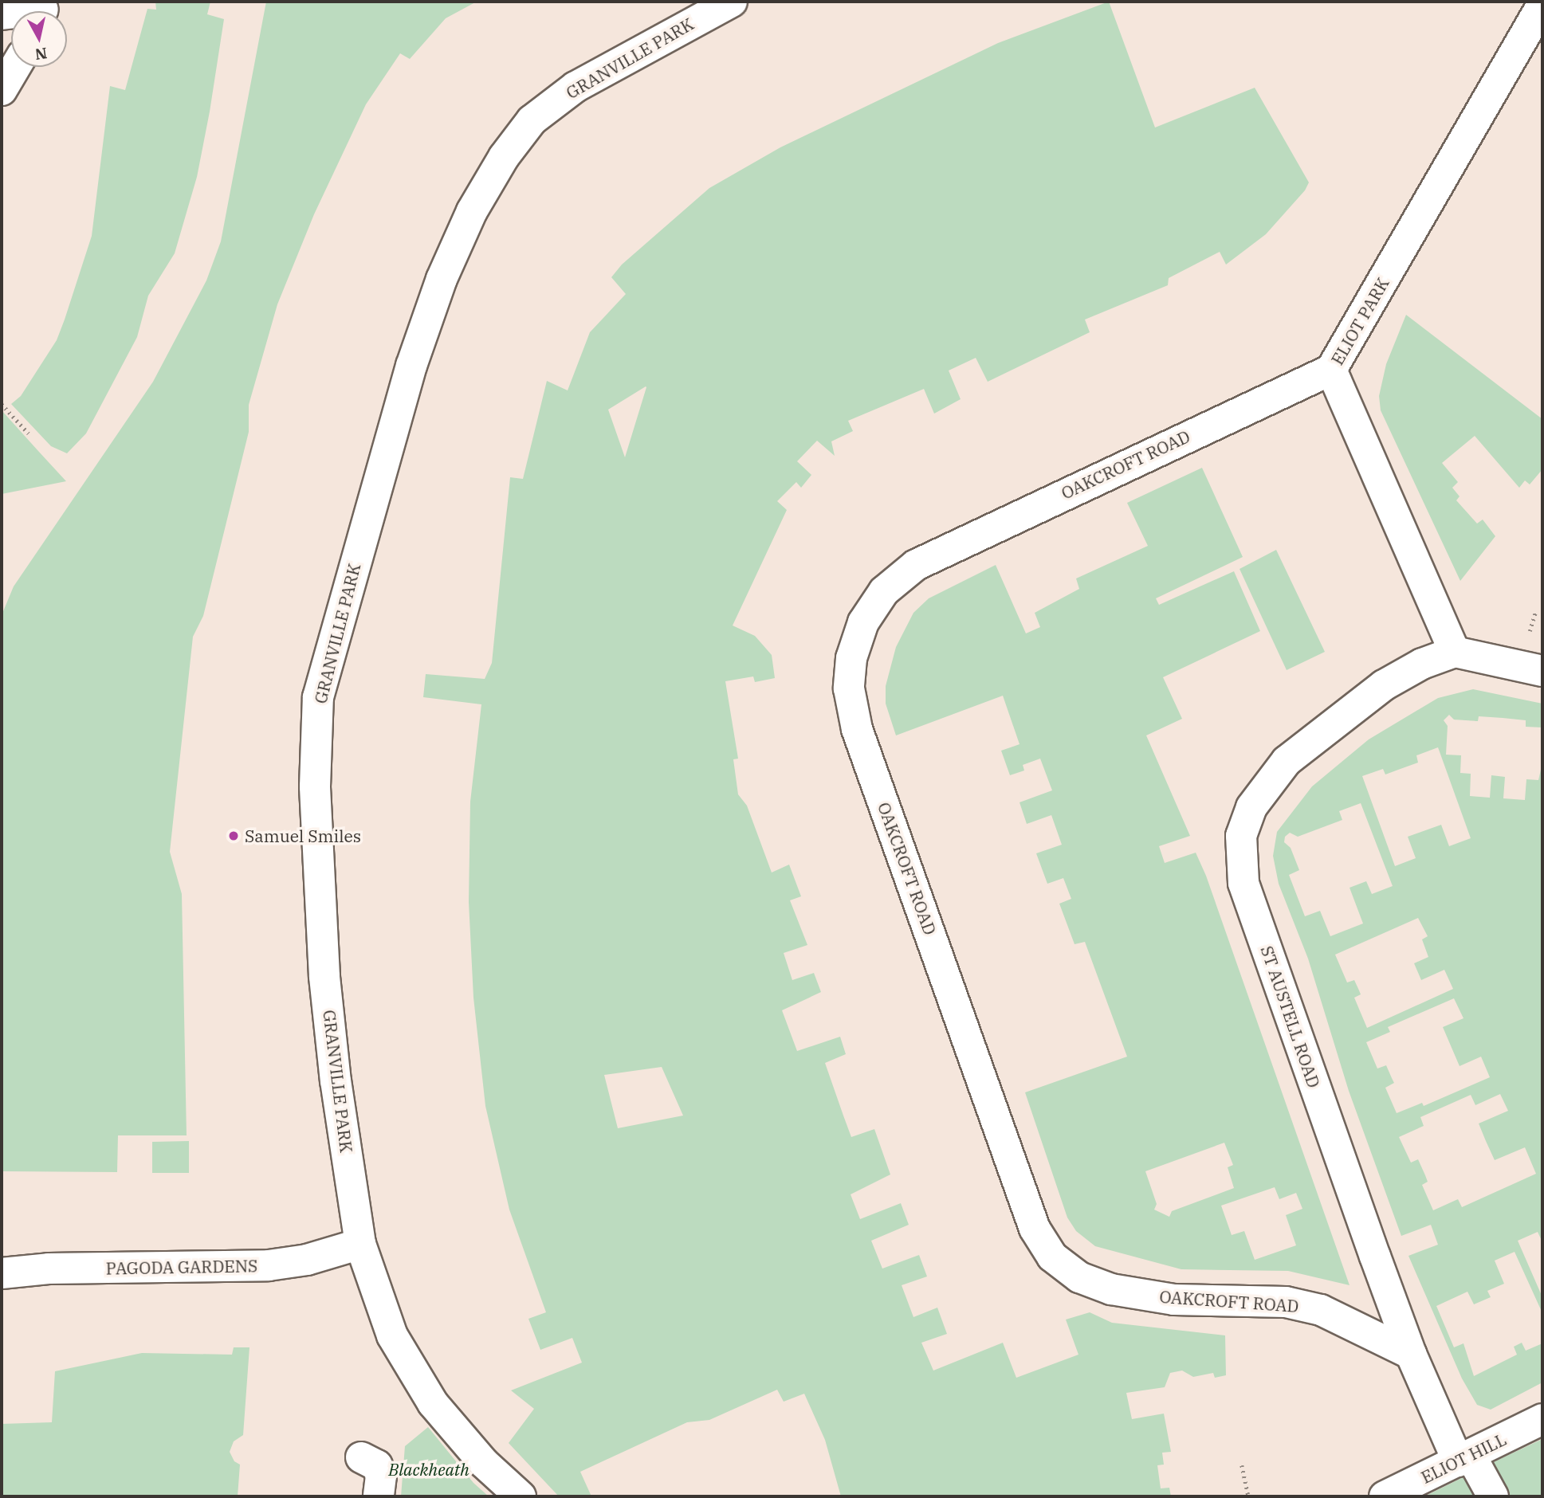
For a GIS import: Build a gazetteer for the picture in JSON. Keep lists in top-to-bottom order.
{
  "streets": {
    "street": [
      "GRANVILLE PARK",
      "ELIOT PARK",
      "OAKCROFT ROAD",
      "ST AUSTELL ROAD",
      "PAGODA GARDENS",
      "ELIOT HILL"
    ]
  },
  "crossings": [
    ["GRANVILLE PARK", "PAGODA GARDENS"],
    ["ELIOT PARK", "OAKCROFT ROAD"],
    ["ELIOT PARK", "ST AUSTELL ROAD"],
    ["OAKCROFT ROAD", "ST AUSTELL ROAD"],
    ["ST AUSTELL ROAD", "ELIOT HILL"]
  ],
  "parks": ["Blackheath"],
  "places": ["Samuel Smiles"],
  "north": "bottom"
}
